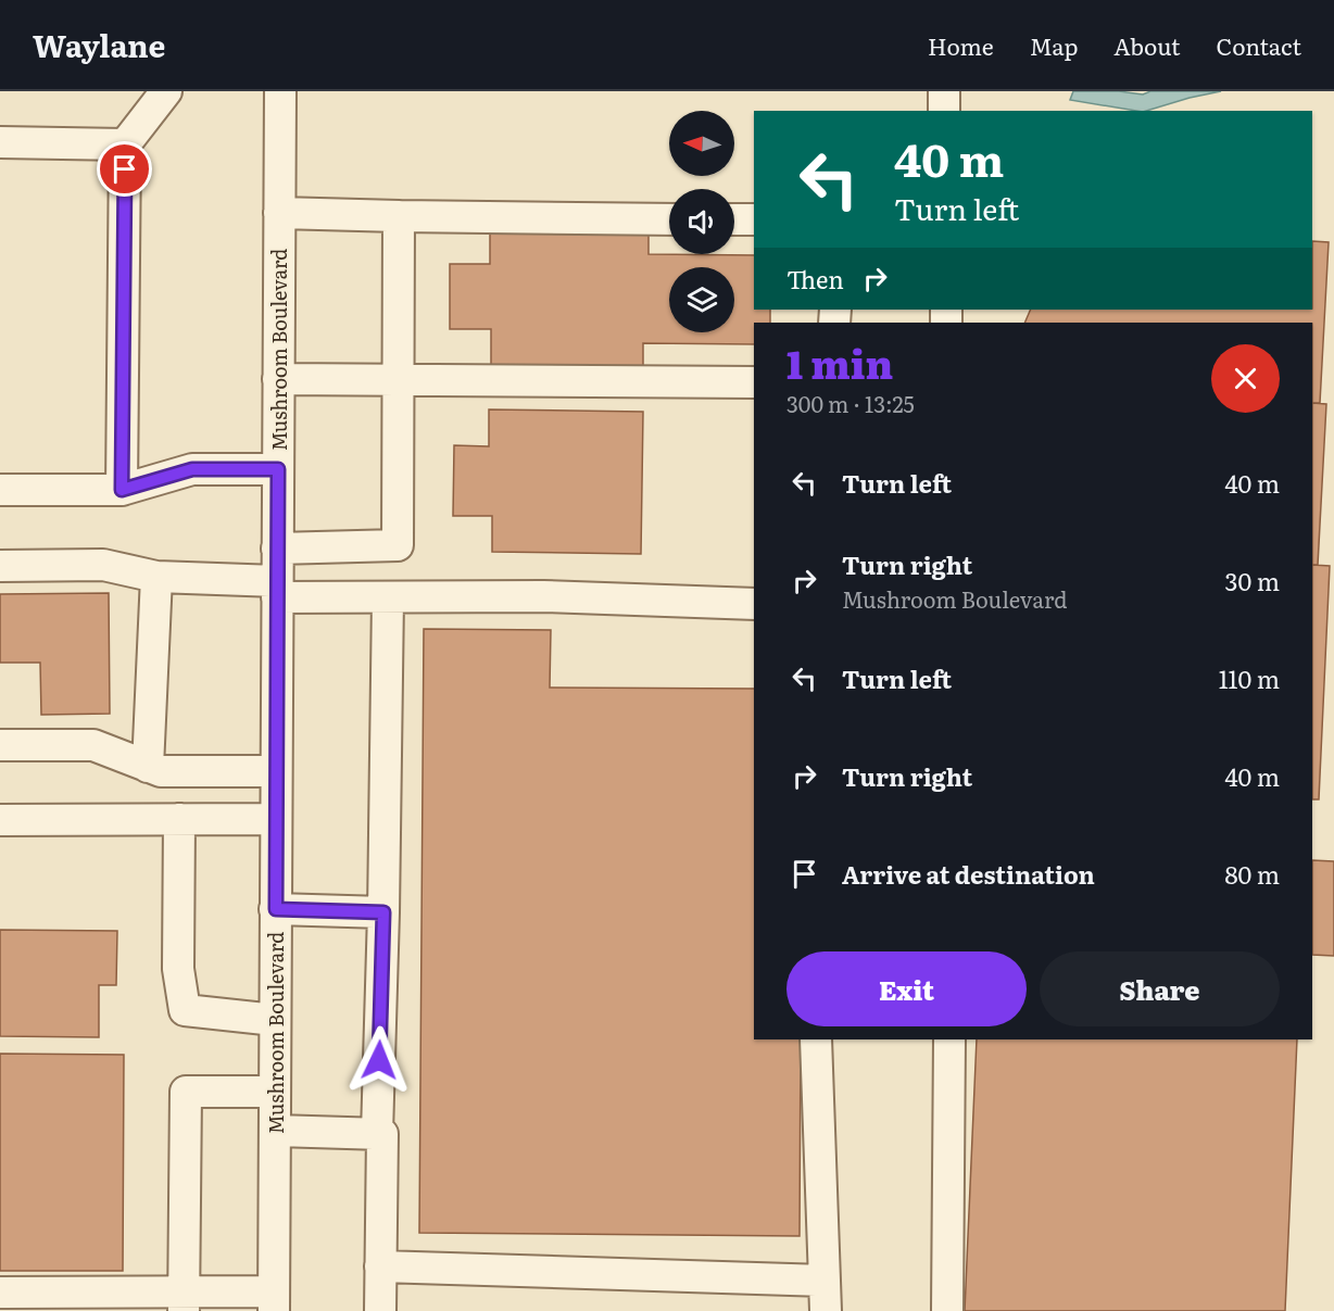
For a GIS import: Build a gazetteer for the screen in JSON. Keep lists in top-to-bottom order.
{
  "streets": {
    "street": ["Mushroom Boulevard"]
  },
  "north": "left",
  "page": {
    "header": "Waylane",
    "nav": [
      "Home",
      "Map",
      "About",
      "Contact"
    ],
    "turn": ["40 m", "Turn left"],
    "then": "Then",
    "heading": ["1 min", "300 m · 13:25"],
    "list": [
      {
        "name": "Turn left",
        "value": "40 m"
      },
      {
        "name": "Turn right",
        "note": "Mushroom Boulevard",
        "value": "30 m"
      },
      {
        "name": "Turn left",
        "value": "110 m"
      },
      {
        "name": "Turn right",
        "value": "40 m"
      },
      {
        "name": "Arrive at destination",
        "value": "80 m"
      }
    ],
    "buttons": ["Exit", "Share"]
  }
}
